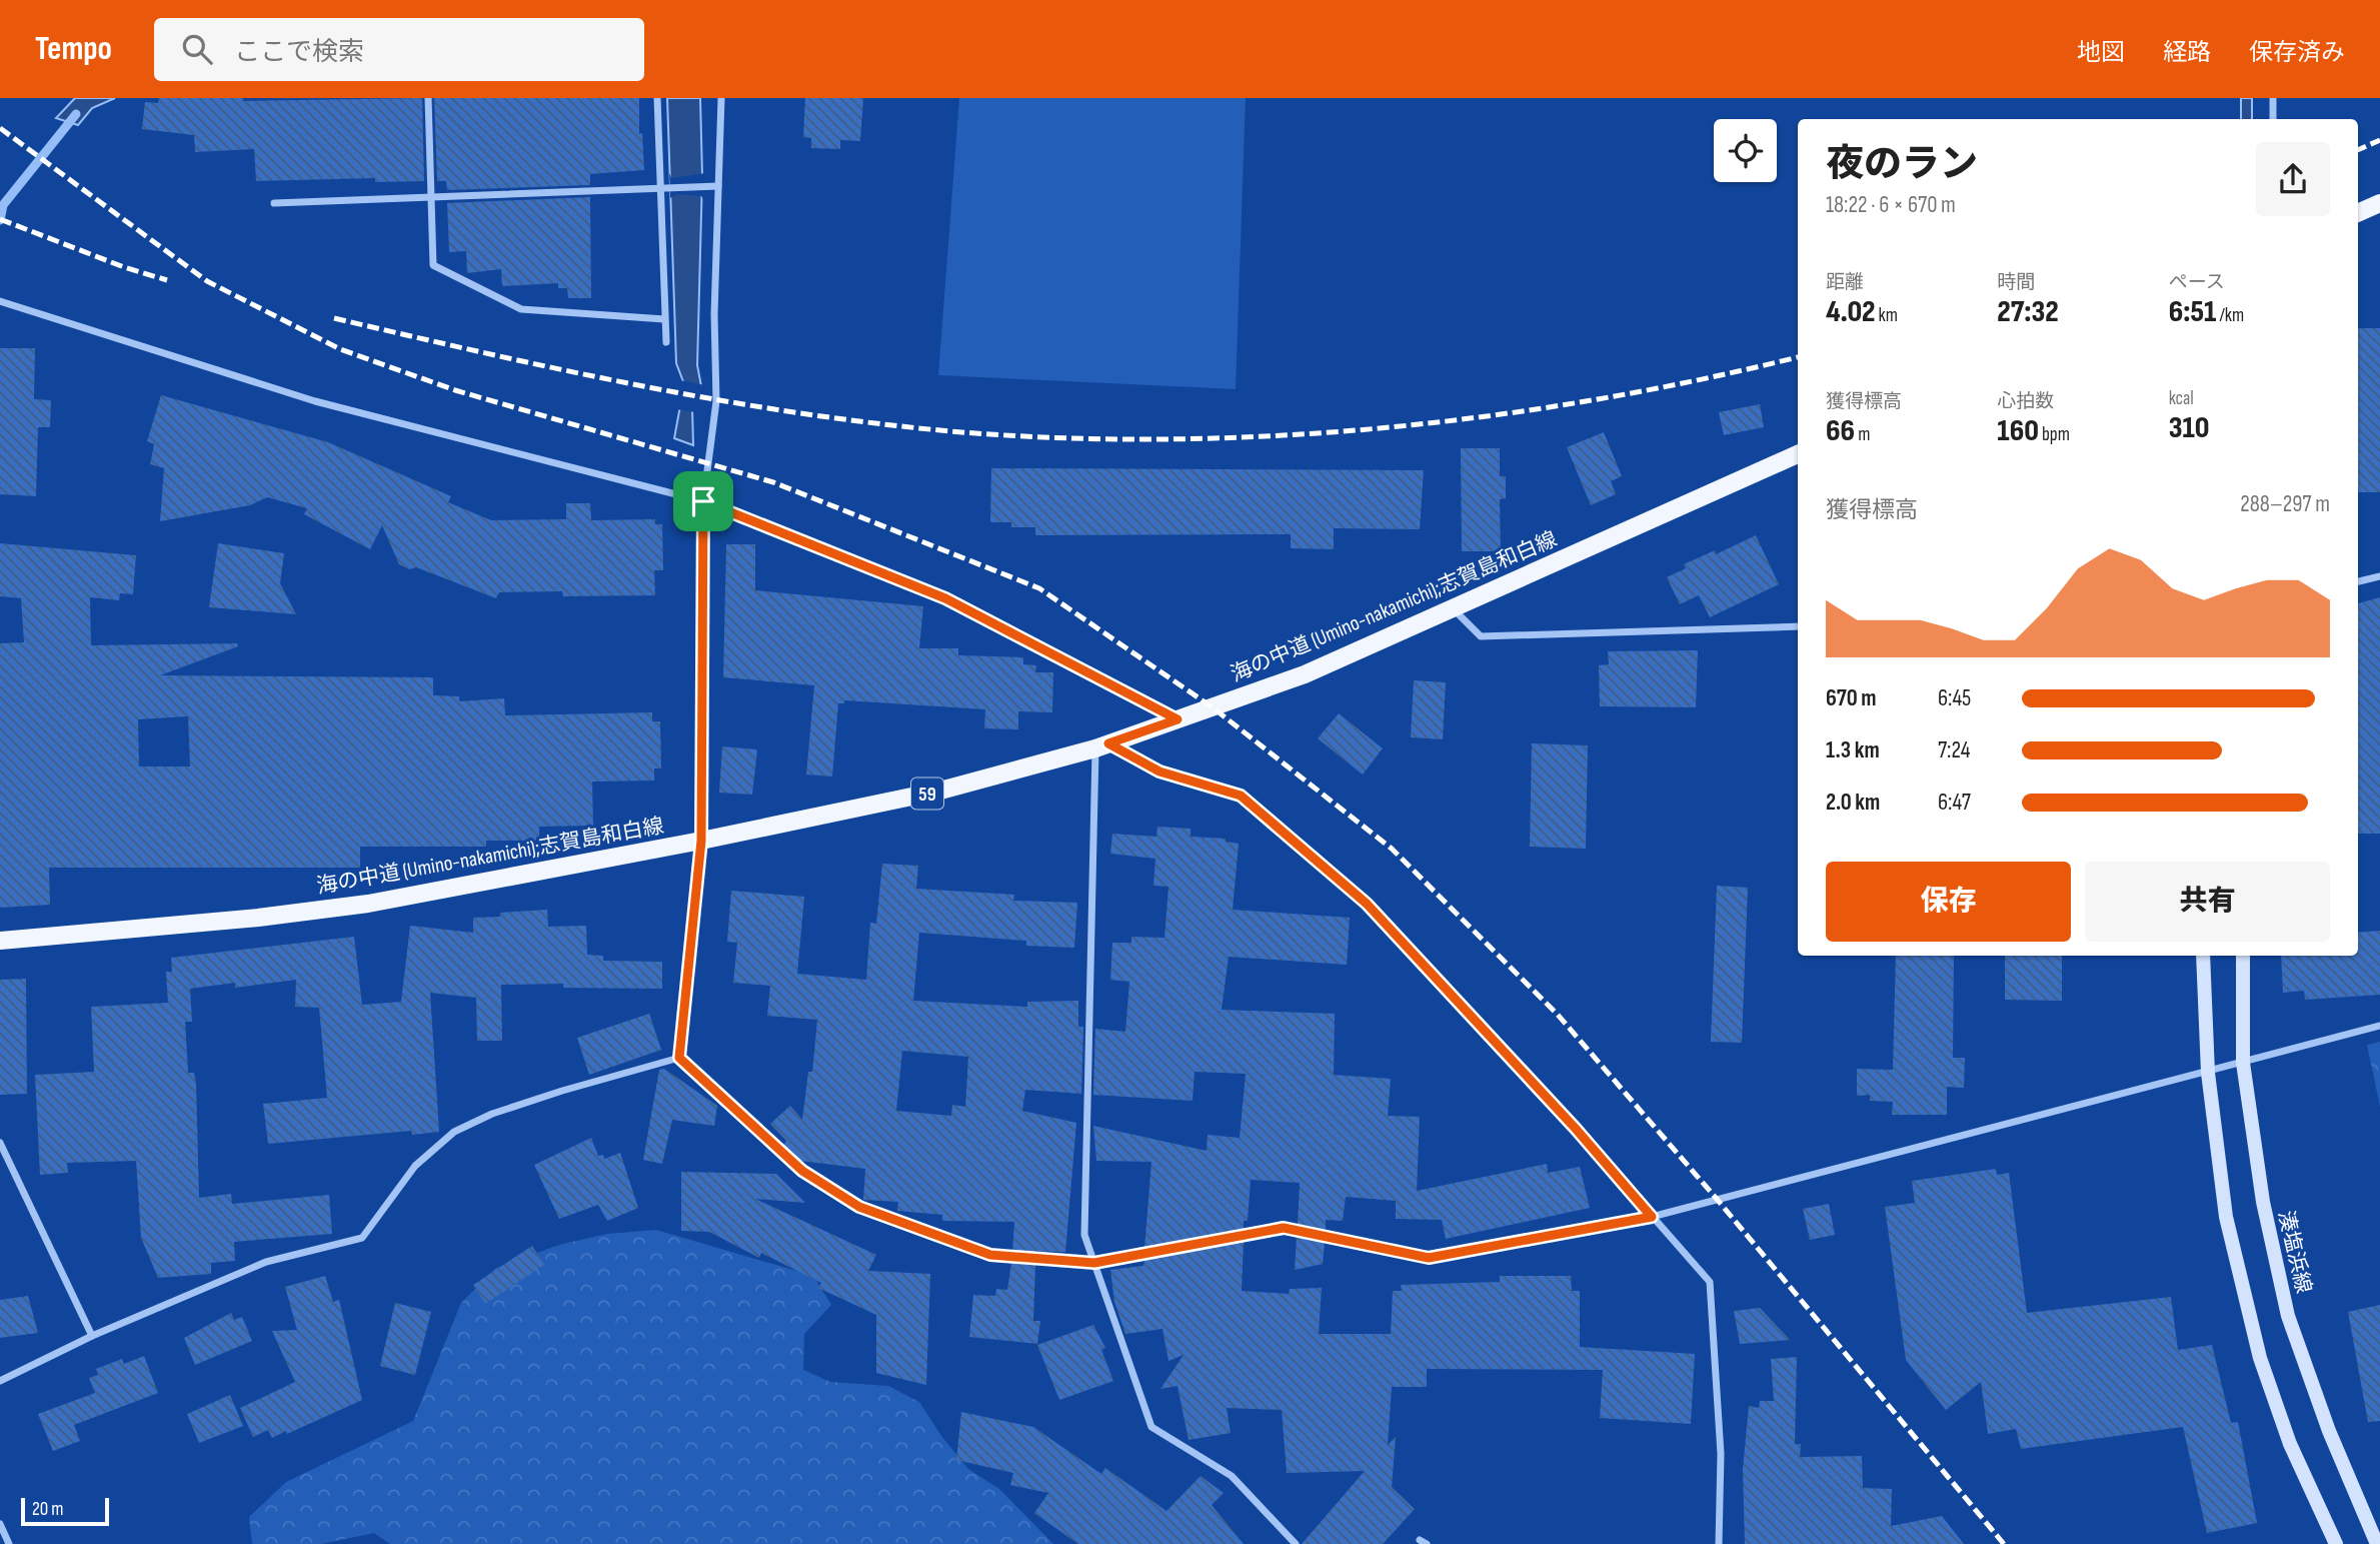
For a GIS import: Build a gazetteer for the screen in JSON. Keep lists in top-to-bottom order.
{
  "streets": {
    "main road": ["海の中道 (Umino-nakamichi);志賀島和白線", "59", "湊塩浜線"]
  },
  "scale_bar": "20 m",
  "page": {
    "header": "Tempo",
    "search": "ここで検索",
    "nav": ["地図", "経路", "保存済み"],
    "heading": ["夜のラン", "18:22 · 6 × 670 m"],
    "stats": [
      ["距離", "4.02 km"],
      ["時間", "27:32"],
      ["ペース", "6:51 /km"],
      ["獲得標高", "66 m"],
      ["心拍数", "160 bpm"],
      ["kcal", "310"]
    ],
    "chart": ["獲得標高", "288–297 m"],
    "list": [
      {
        "name": "670 m",
        "note": "6:45"
      },
      {
        "name": "1.3 km",
        "note": "7:24"
      },
      {
        "name": "2.0 km",
        "note": "6:47"
      }
    ],
    "buttons": ["保存", "共有"],
    "scale": "20 m"
  }
}
